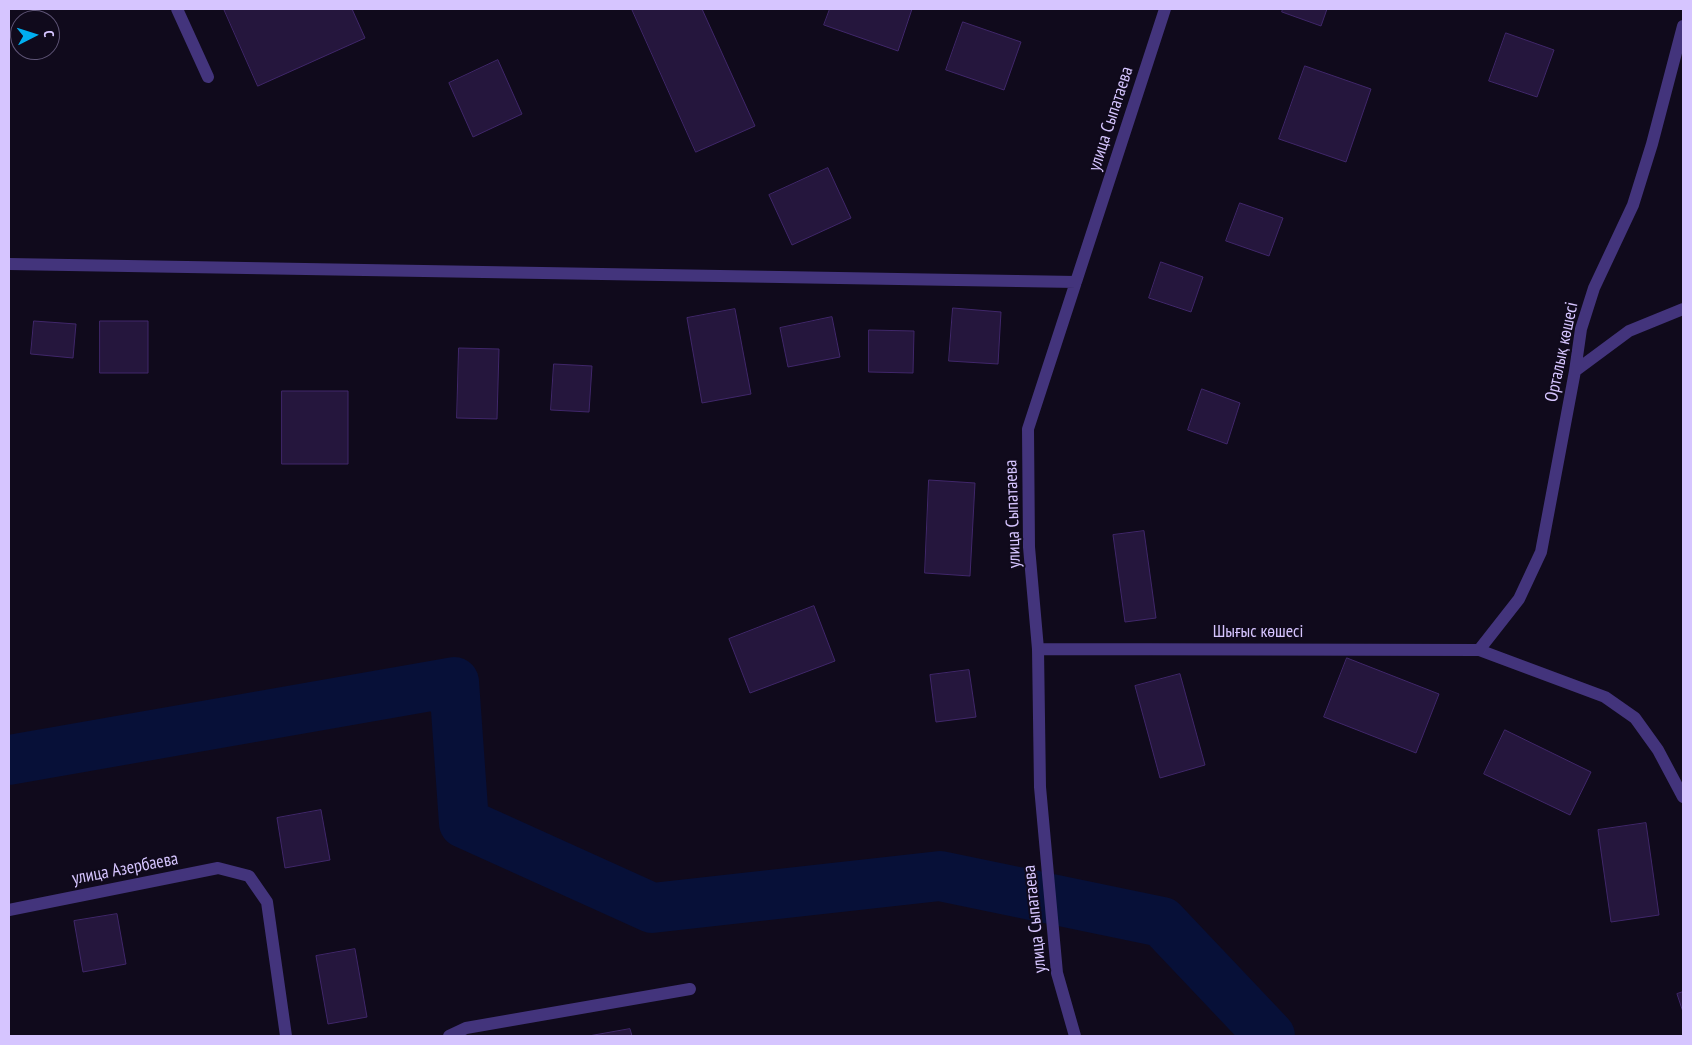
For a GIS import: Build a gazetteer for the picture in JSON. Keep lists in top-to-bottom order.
{
  "streets": {
    "street": [
      "улица Сыпатаева",
      "Орталық көшесі",
      "Шығыс көшесі",
      "улица Азербаева"
    ]
  },
  "crossings": [
    ["улица Сыпатаева", "Шығыс көшесі"],
    ["Орталық көшесі", "Шығыс көшесі"]
  ],
  "north": "right"
}
